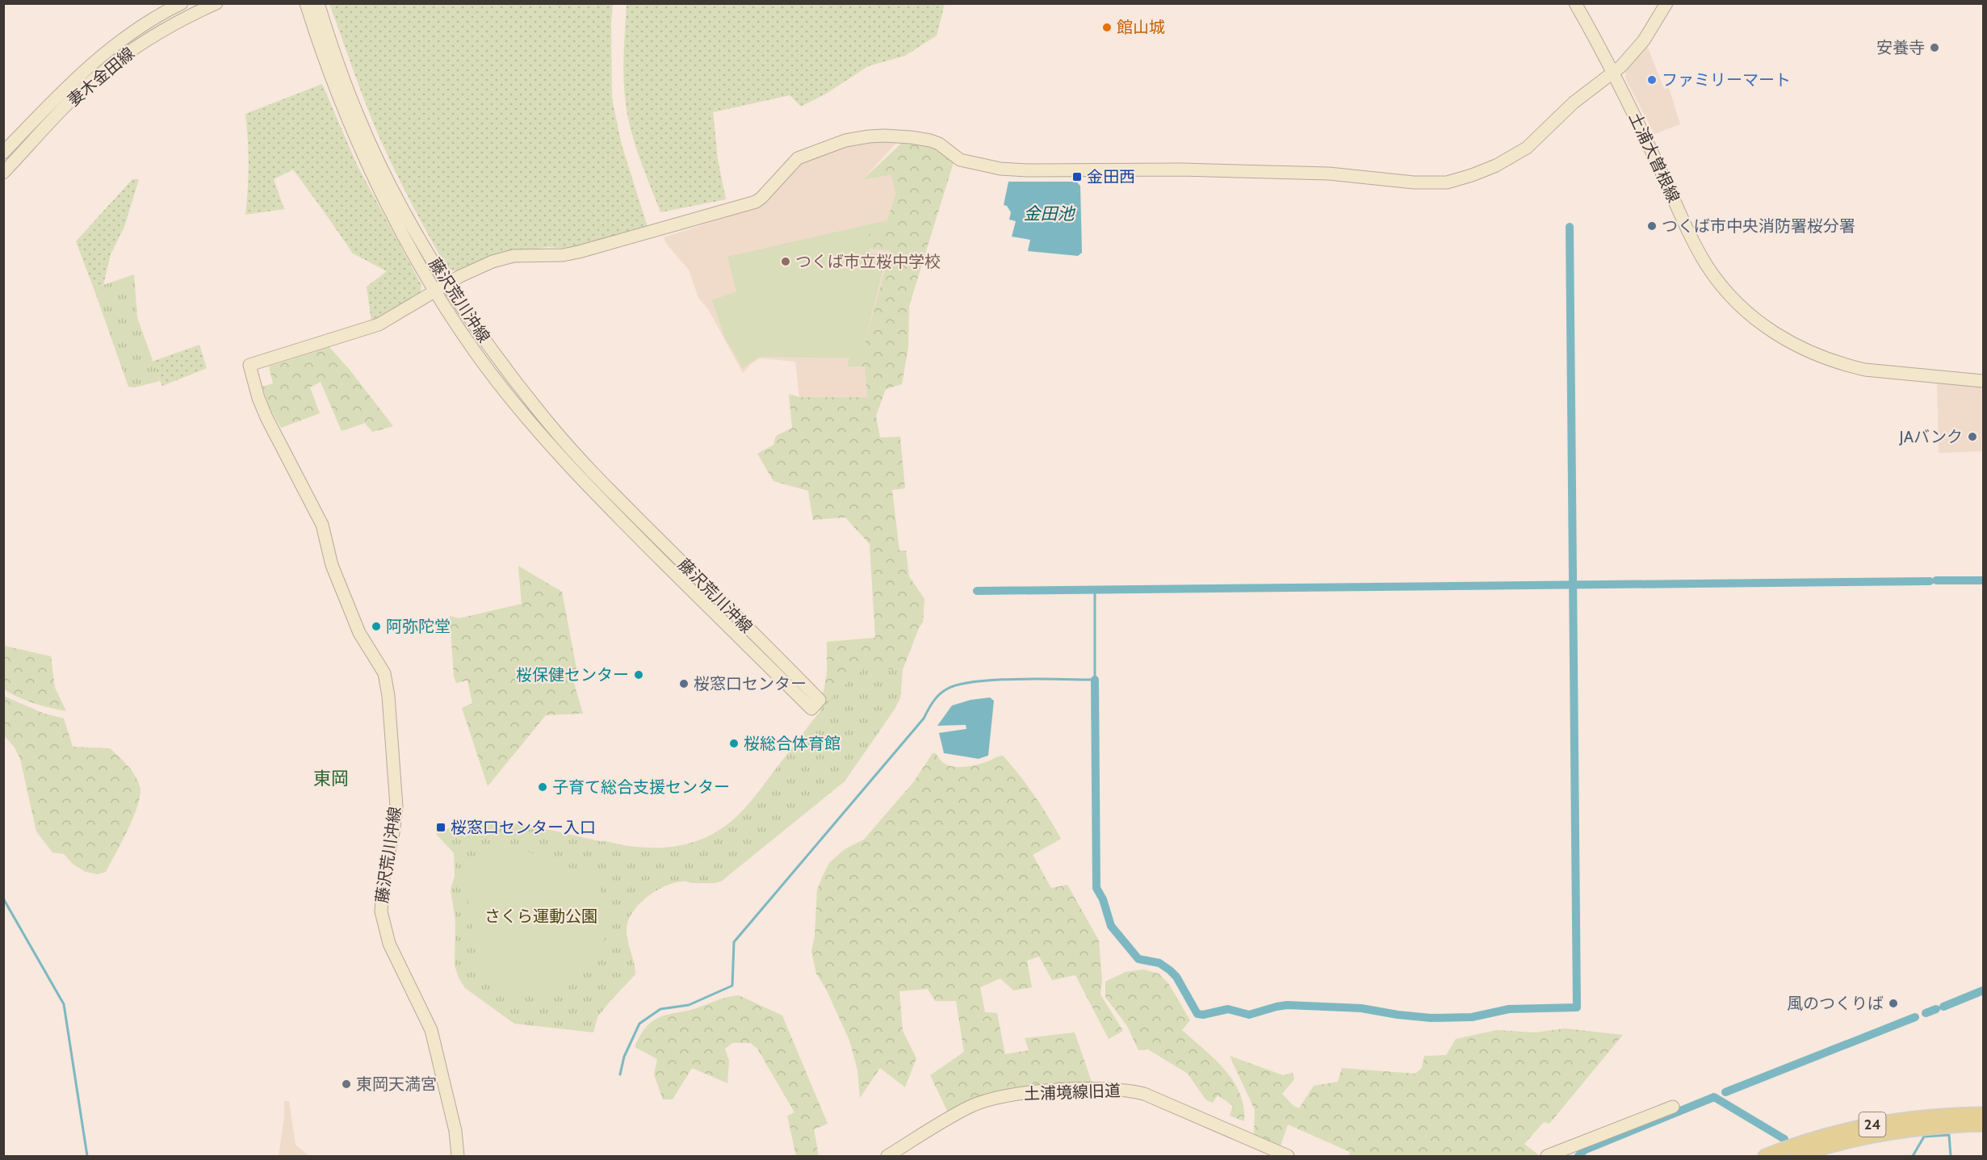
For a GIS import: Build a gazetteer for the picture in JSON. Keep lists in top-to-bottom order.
{
  "streets": {
    "main road": [
      "妻木金田線",
      "土浦大曽根線",
      "藤沢荒川沖線",
      "土浦境線旧道",
      "24"
    ]
  },
  "districts": ["東岡"],
  "water": ["金田池"],
  "parks": ["さくら運動公園"],
  "places": {
    "other": [
      "館山城",
      "安養寺",
      "ファミリーマート",
      "つくば市中央消防署桜分署",
      "つくば市立桜中学校",
      "JAバンク",
      "阿弥陀堂",
      "桜保健センター",
      "桜窓口センター",
      "桜総合体育館",
      "子育て総合支援センター",
      "風のつくりば",
      "東岡天満宮"
    ],
    "transit": ["金田西", "桜窓口センター入口"]
  }
}
